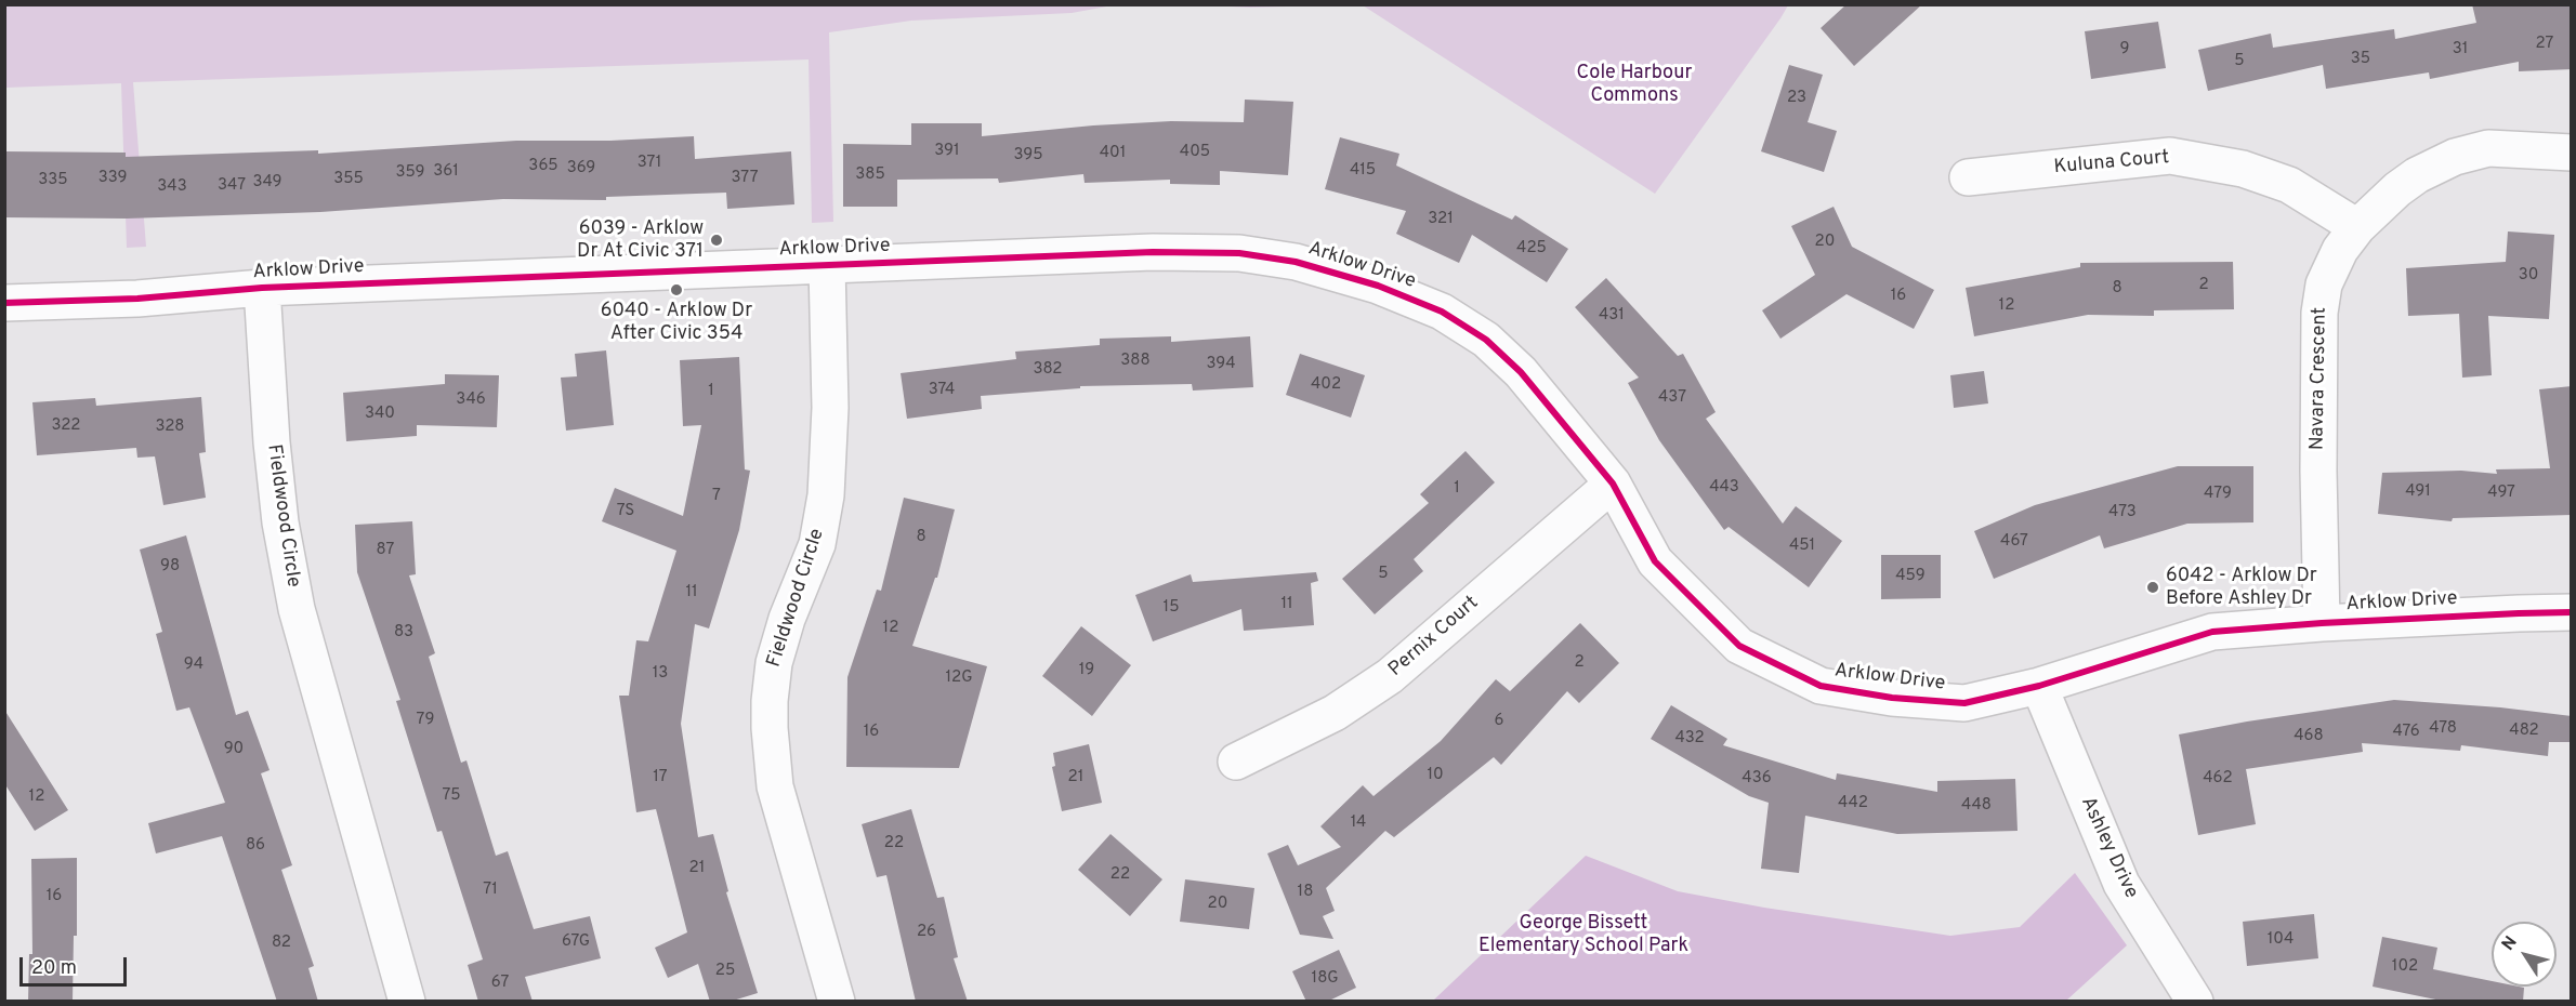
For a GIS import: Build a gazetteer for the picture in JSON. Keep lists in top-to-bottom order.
{
  "streets": {
    "street": [
      "Kuluna Court",
      "Arklow Drive",
      "Navara Crescent",
      "Fieldwood Circle",
      "Pernix Court",
      "Ashley Drive"
    ]
  },
  "crossings": [
    ["Kuluna Court", "Navara Crescent"],
    ["Arklow Drive", "Navara Crescent"],
    ["Arklow Drive", "Fieldwood Circle"],
    ["Arklow Drive", "Pernix Court"],
    ["Arklow Drive", "Ashley Drive"]
  ],
  "parks": ["Cole Harbour Commons", "George Bissett Elementary School Park"],
  "places": ["6039 - Arklow Dr At Civic 371", "6040 - Arklow Dr After Civic 354", "6042 - Arklow Dr Before Ashley Dr"],
  "house_numbers": [
    "27",
    "9",
    "31",
    "35",
    "5",
    "23",
    "391",
    "405",
    "401",
    "395",
    "371",
    "365",
    "369",
    "415",
    "361",
    "359",
    "385",
    "339",
    "377",
    "355",
    "335",
    "349",
    "347",
    "343",
    "321",
    "20",
    "425",
    "30",
    "2",
    "8",
    "16",
    "12",
    "431",
    "388",
    "394",
    "382",
    "402",
    "374",
    "1",
    "437",
    "346",
    "340",
    "322",
    "328",
    "443",
    "1",
    "491",
    "497",
    "479",
    "7",
    "7S",
    "473",
    "8",
    "467",
    "451",
    "87",
    "98",
    "5",
    "459",
    "11",
    "11",
    "15",
    "12",
    "83",
    "2",
    "94",
    "19",
    "13",
    "12G",
    "79",
    "6",
    "478",
    "482",
    "16",
    "476",
    "468",
    "432",
    "90",
    "10",
    "17",
    "21",
    "436",
    "462",
    "75",
    "12",
    "442",
    "448",
    "14",
    "22",
    "86",
    "21",
    "22",
    "71",
    "18",
    "16",
    "20",
    "26",
    "104",
    "67G",
    "82",
    "102",
    "25",
    "18G",
    "67"
  ],
  "scale_bar": "20 m",
  "north": "top left"
}
